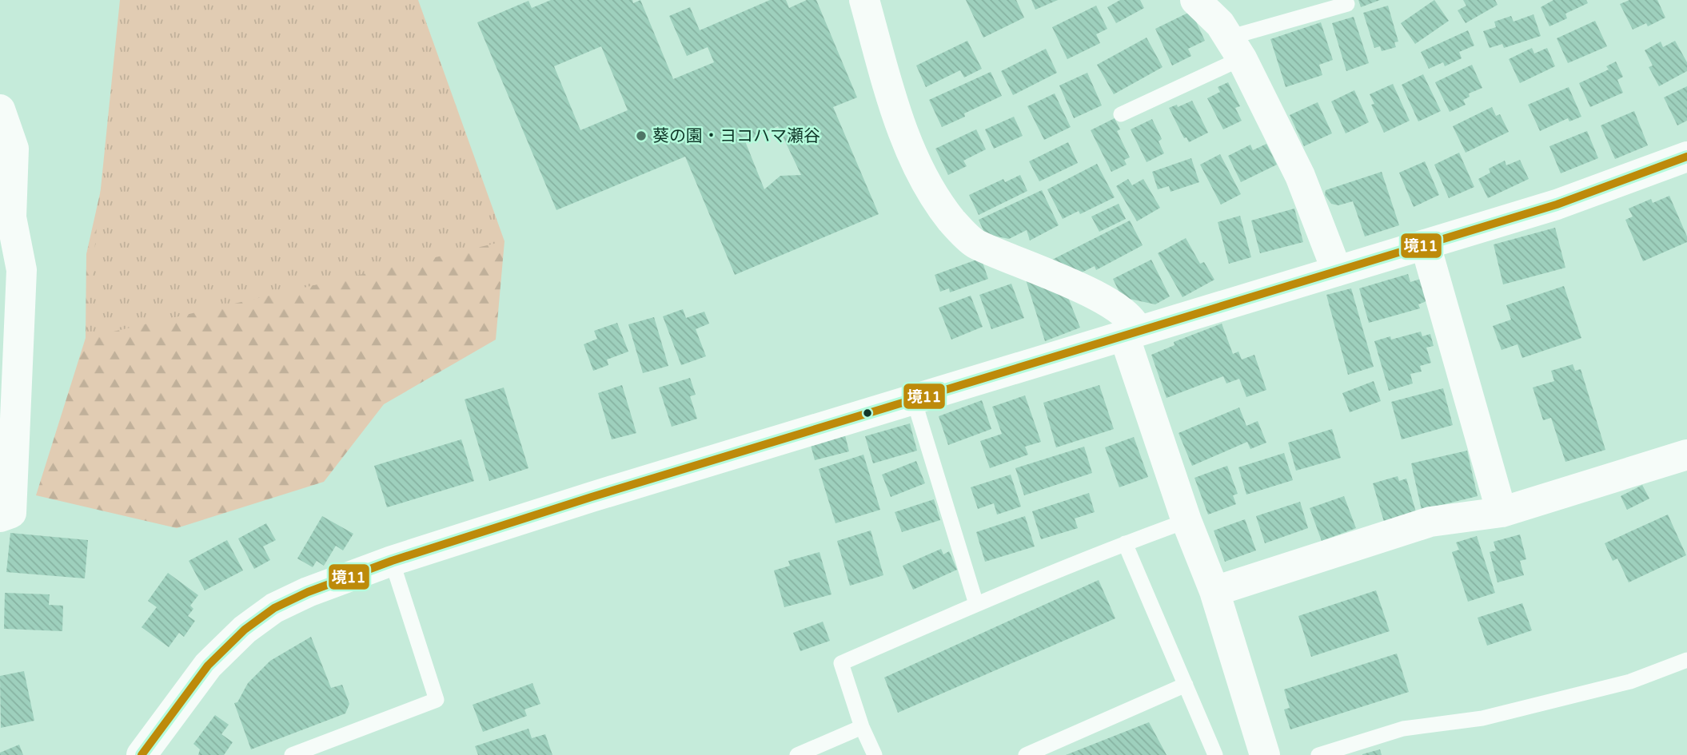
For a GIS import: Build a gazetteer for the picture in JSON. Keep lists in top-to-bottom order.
{
  "places": ["葵の園・ヨコハマ瀬谷"],
  "lines": ["transit line 境11"]
}
